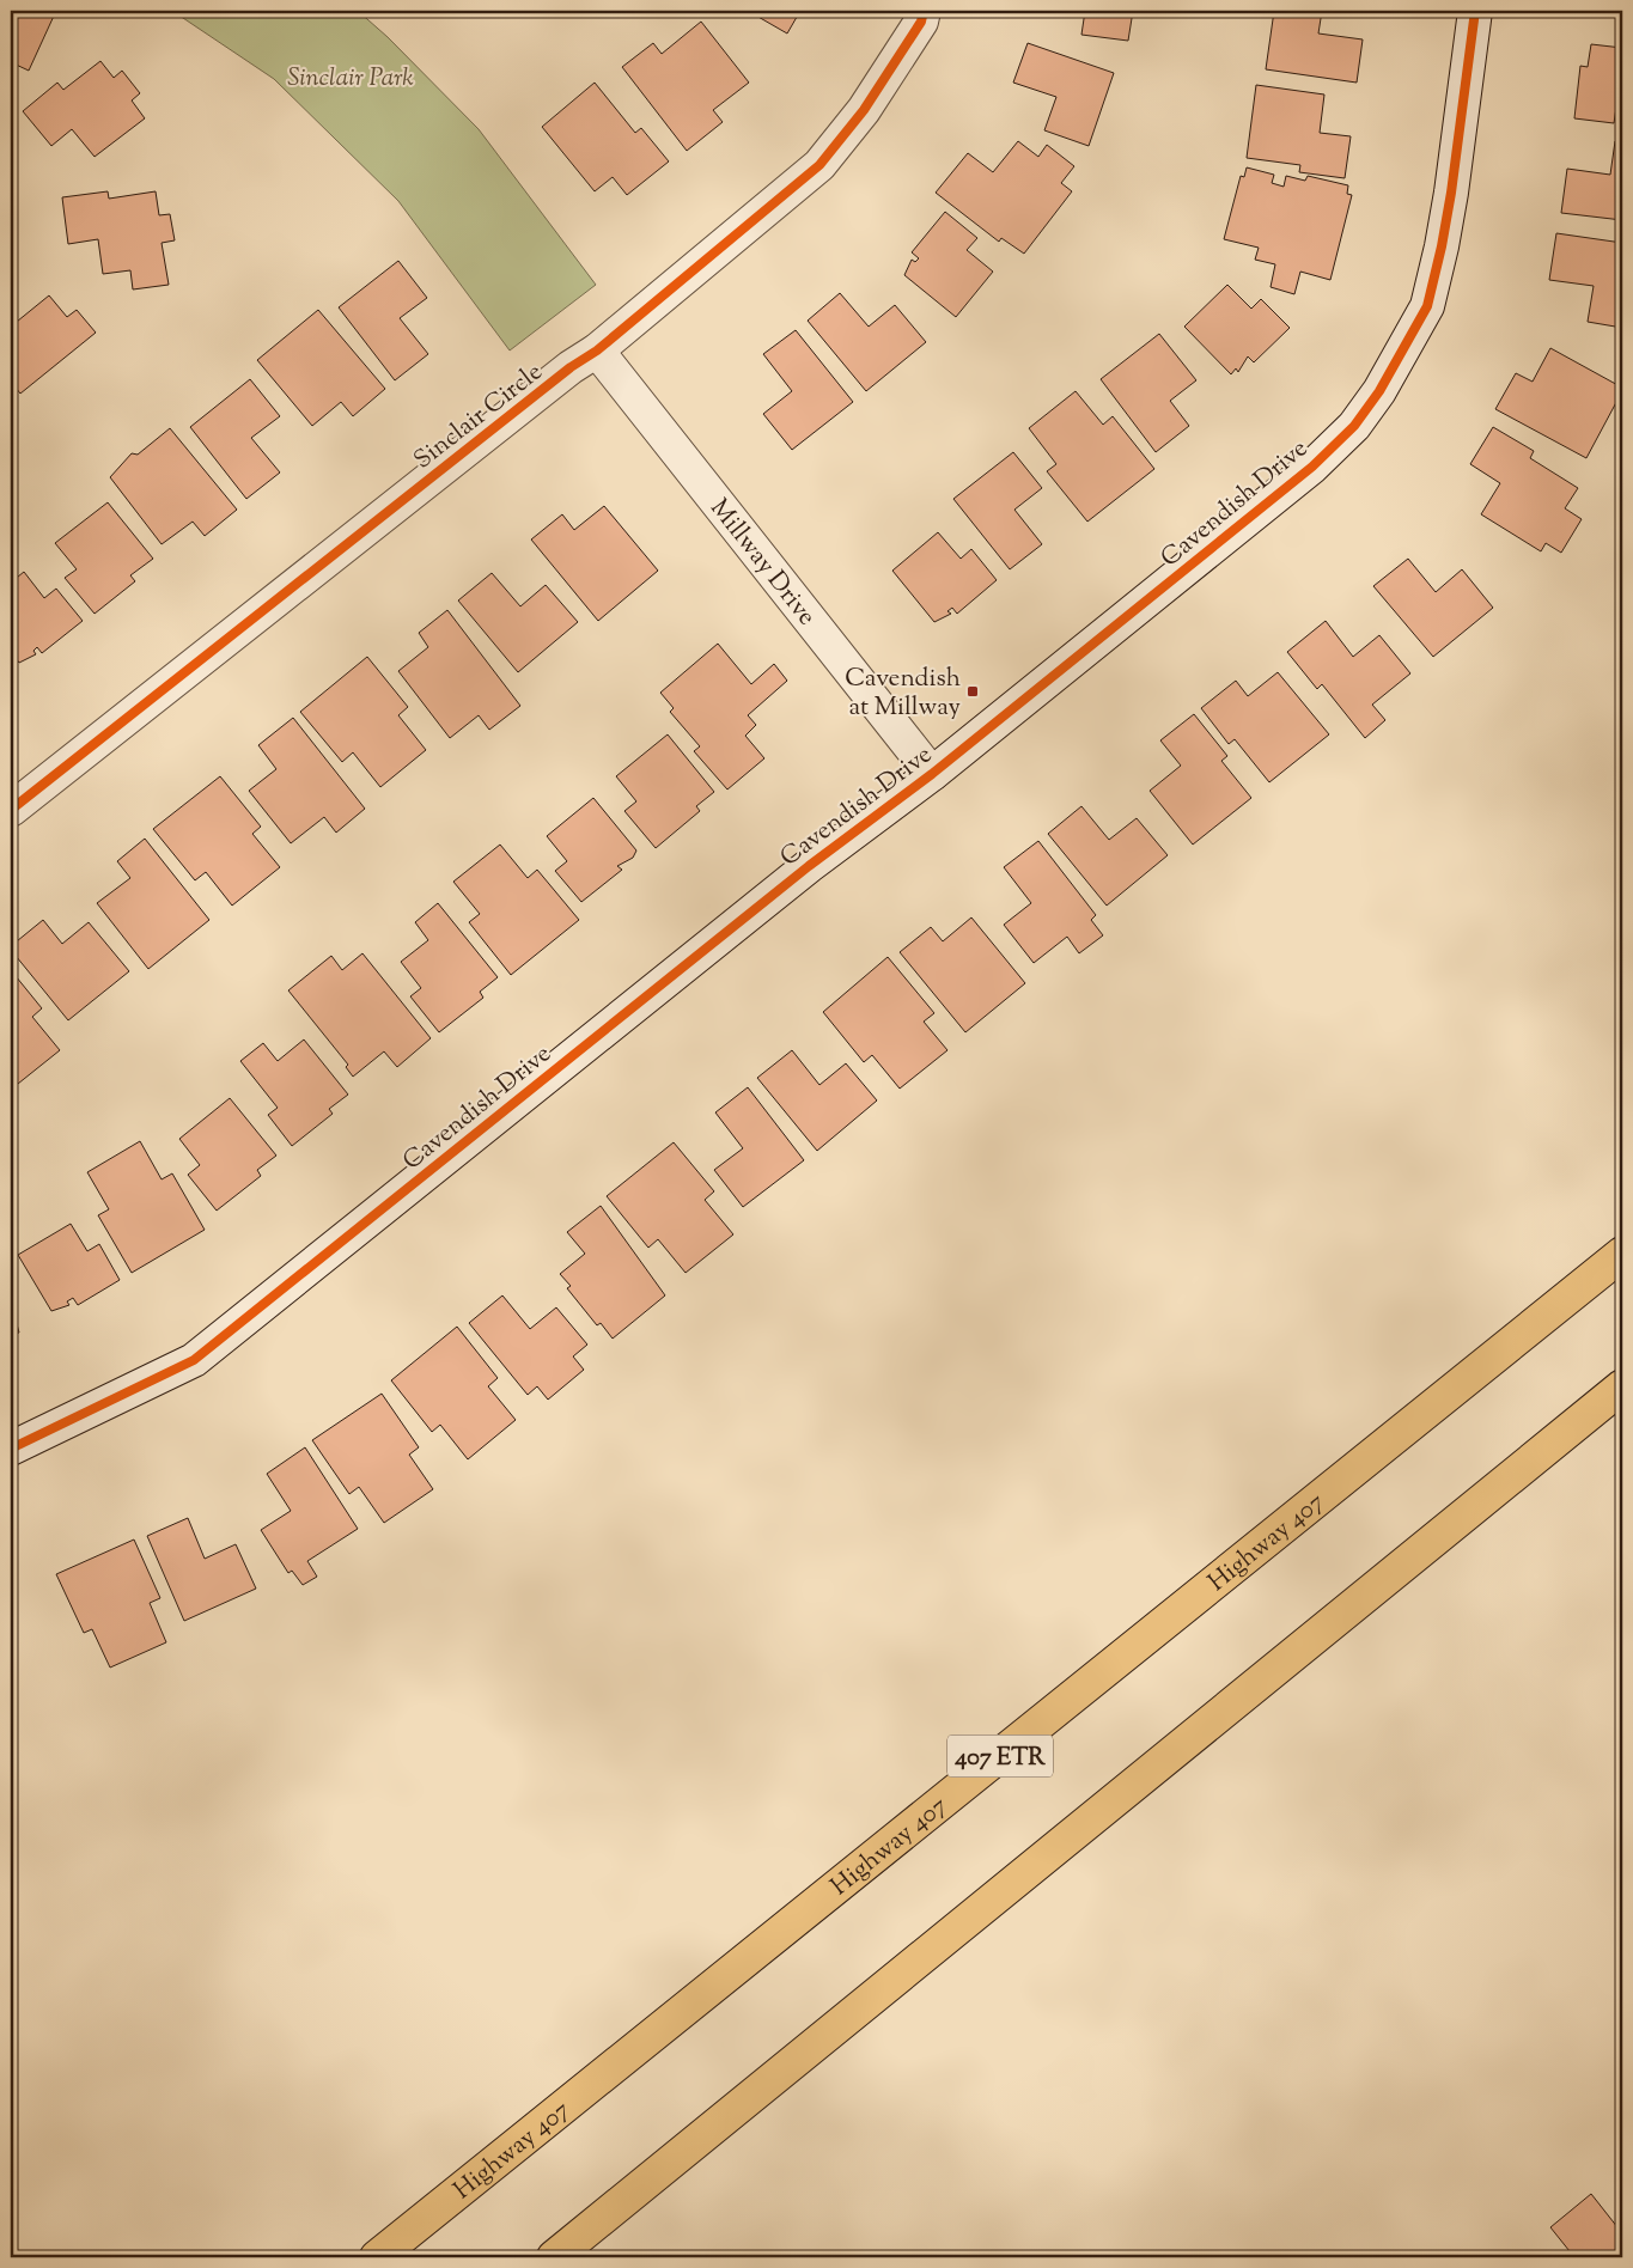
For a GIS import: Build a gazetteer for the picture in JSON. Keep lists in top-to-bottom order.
{
  "streets": {
    "highway": ["Highway 407", "407 ETR"],
    "street": ["Sinclair Circle", "Cavendish Drive", "Millway Drive"]
  },
  "crossings": [
    ["Sinclair Circle", "Millway Drive"],
    ["Cavendish Drive", "Millway Drive"]
  ],
  "parks": ["Sinclair Park"],
  "places": {
    "transit": ["Cavendish at Millway"]
  }
}
